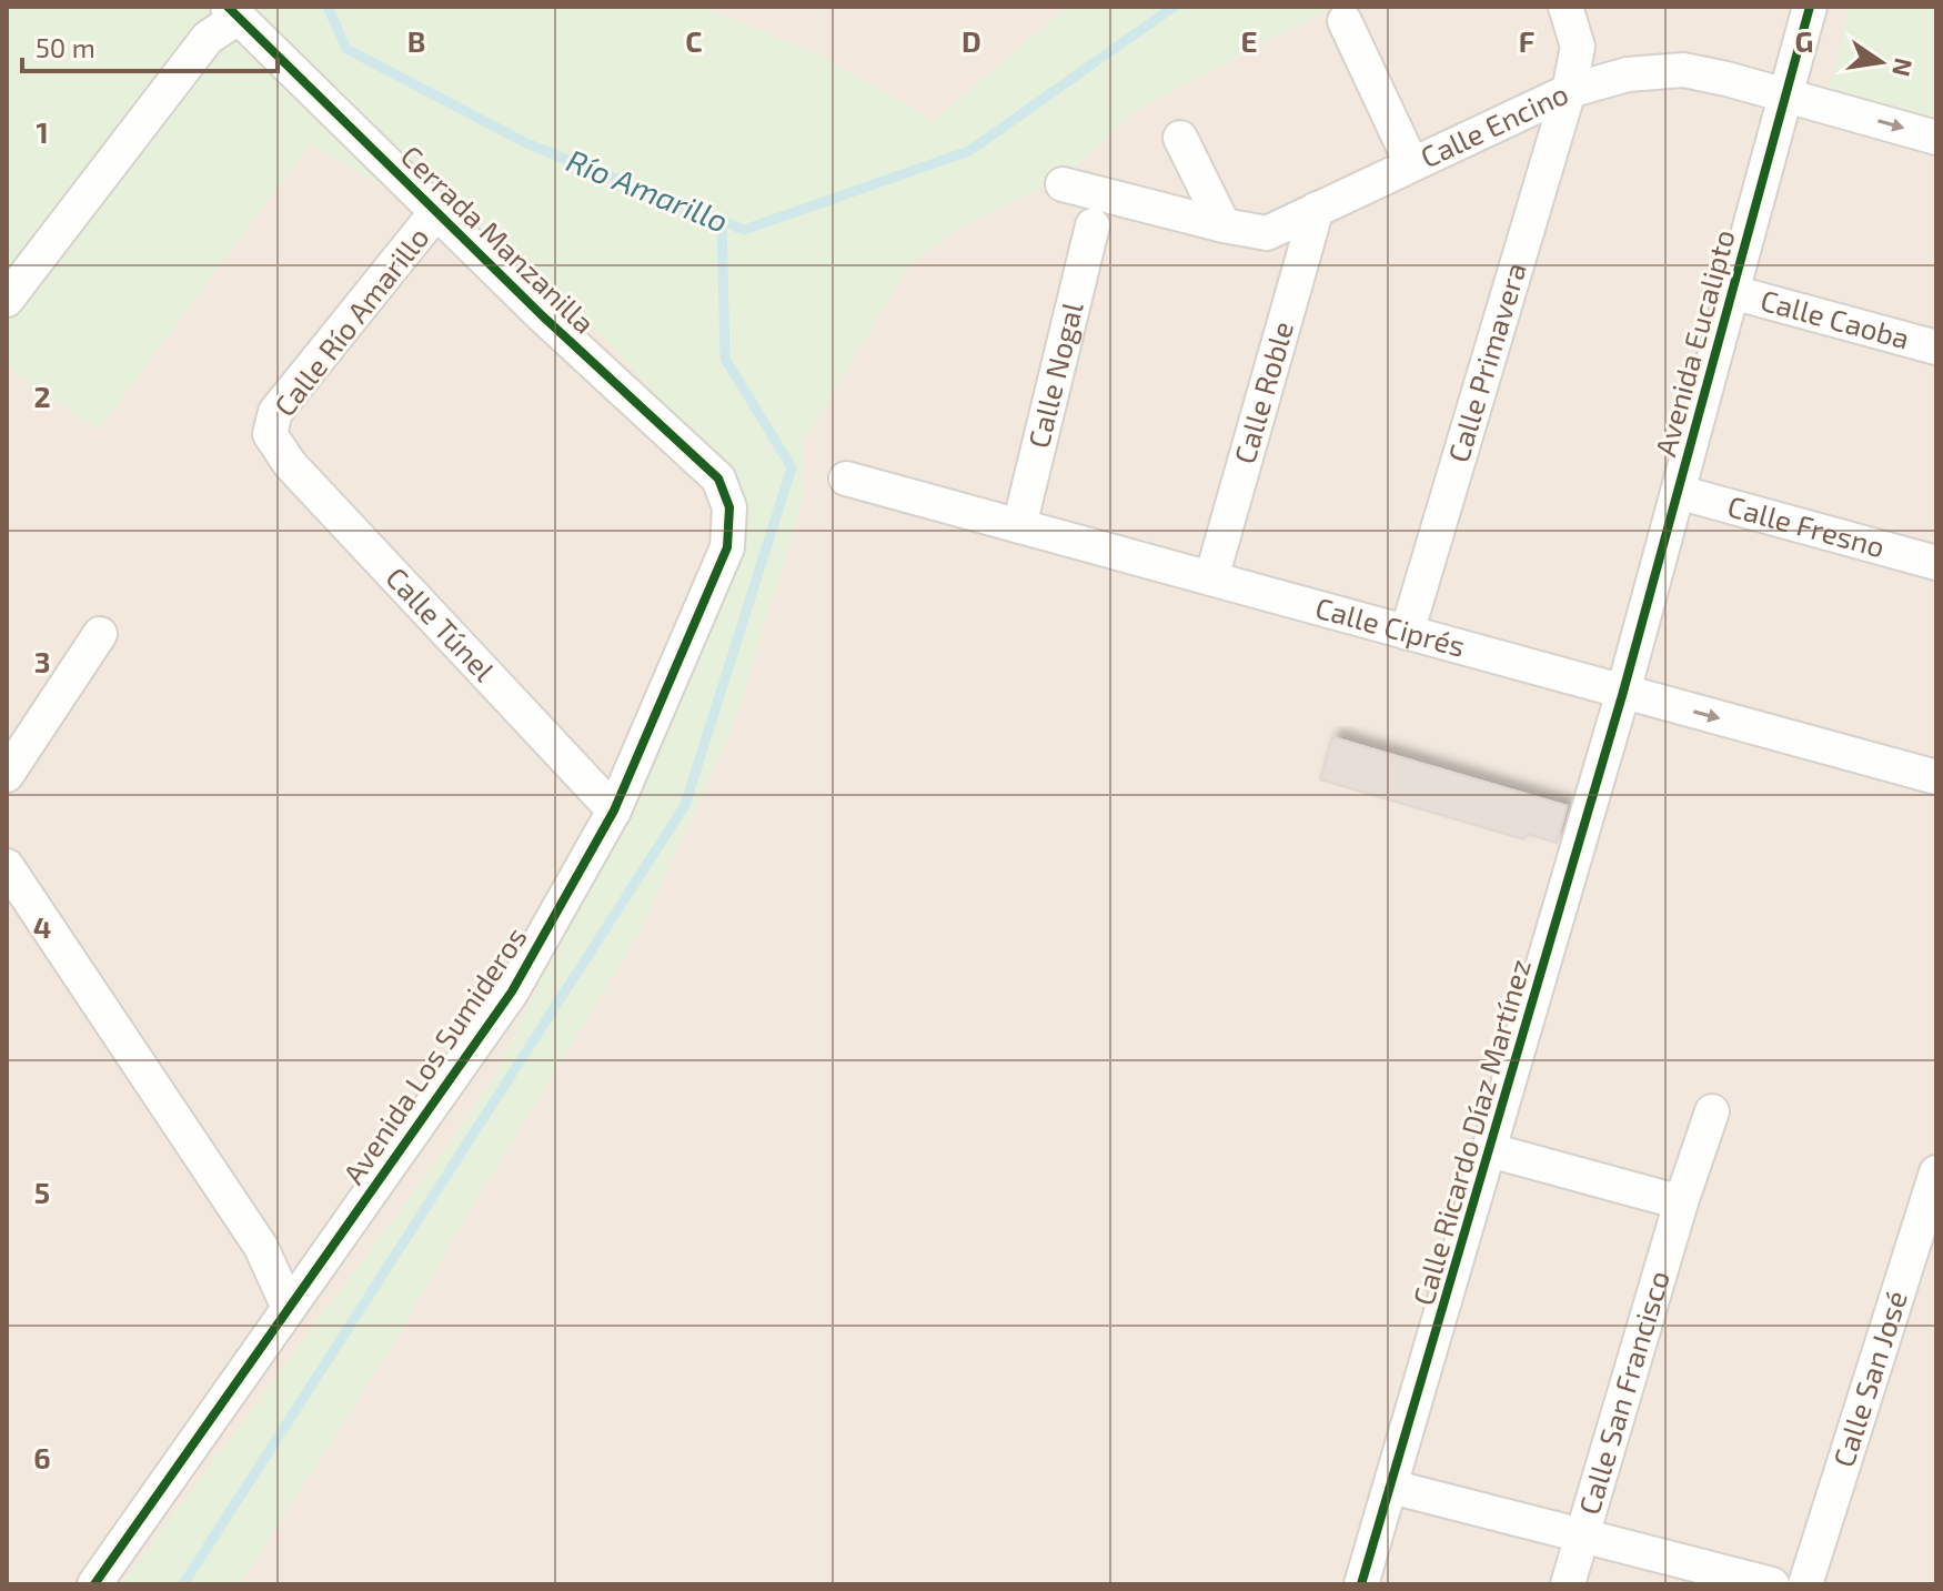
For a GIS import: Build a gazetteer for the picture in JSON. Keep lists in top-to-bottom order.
{
  "streets": {
    "street": [
      "Calle Encino",
      "Cerrada Manzanilla",
      "Calle Caoba",
      "Calle Río Amarillo",
      "Avenida Eucalipto",
      "Calle Primavera",
      "Calle Nogal",
      "Calle Roble",
      "Calle Fresno",
      "Calle Túnel",
      "Calle Ciprés",
      "Avenida Los Sumideros",
      "Calle Ricardo Díaz Martínez",
      "Calle San José",
      "Calle San Francisco"
    ]
  },
  "crossings": [
    ["Calle Encino", "Avenida Eucalipto"],
    ["Calle Encino", "Calle Primavera"],
    ["Calle Encino", "Calle Roble"],
    ["Cerrada Manzanilla", "Calle Río Amarillo"],
    ["Cerrada Manzanilla", "Avenida Los Sumideros"],
    ["Calle Caoba", "Avenida Eucalipto"],
    ["Calle Río Amarillo", "Calle Túnel"],
    ["Avenida Eucalipto", "Calle Fresno"],
    ["Avenida Eucalipto", "Calle Ciprés"],
    ["Avenida Eucalipto", "Calle Ricardo Díaz Martínez"],
    ["Calle Primavera", "Calle Ciprés"],
    ["Calle Nogal", "Calle Ciprés"],
    ["Calle Roble", "Calle Ciprés"],
    ["Calle Túnel", "Avenida Los Sumideros"],
    ["Calle Ciprés", "Calle Ricardo Díaz Martínez"]
  ],
  "water": ["Río Amarillo"],
  "scale_bar": "50 m",
  "north": "right",
  "grid": {
    "columns": [
      "B",
      "C",
      "D",
      "E",
      "F",
      "G"
    ],
    "rows": [
      "1",
      "2",
      "3",
      "4",
      "5",
      "6"
    ]
  }
}
